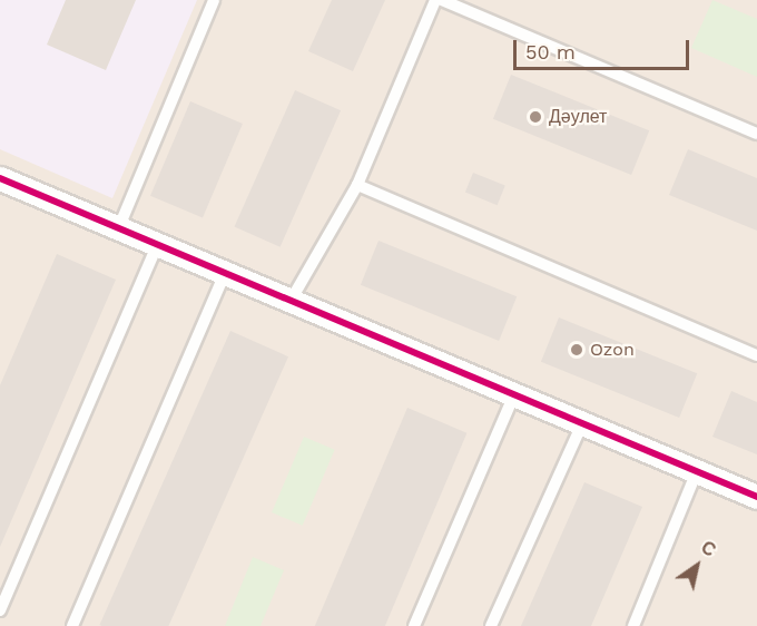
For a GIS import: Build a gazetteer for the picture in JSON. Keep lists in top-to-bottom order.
{
  "places": ["Дәулет", "Ozon"],
  "scale_bar": "50 m",
  "north": "top right"
}
